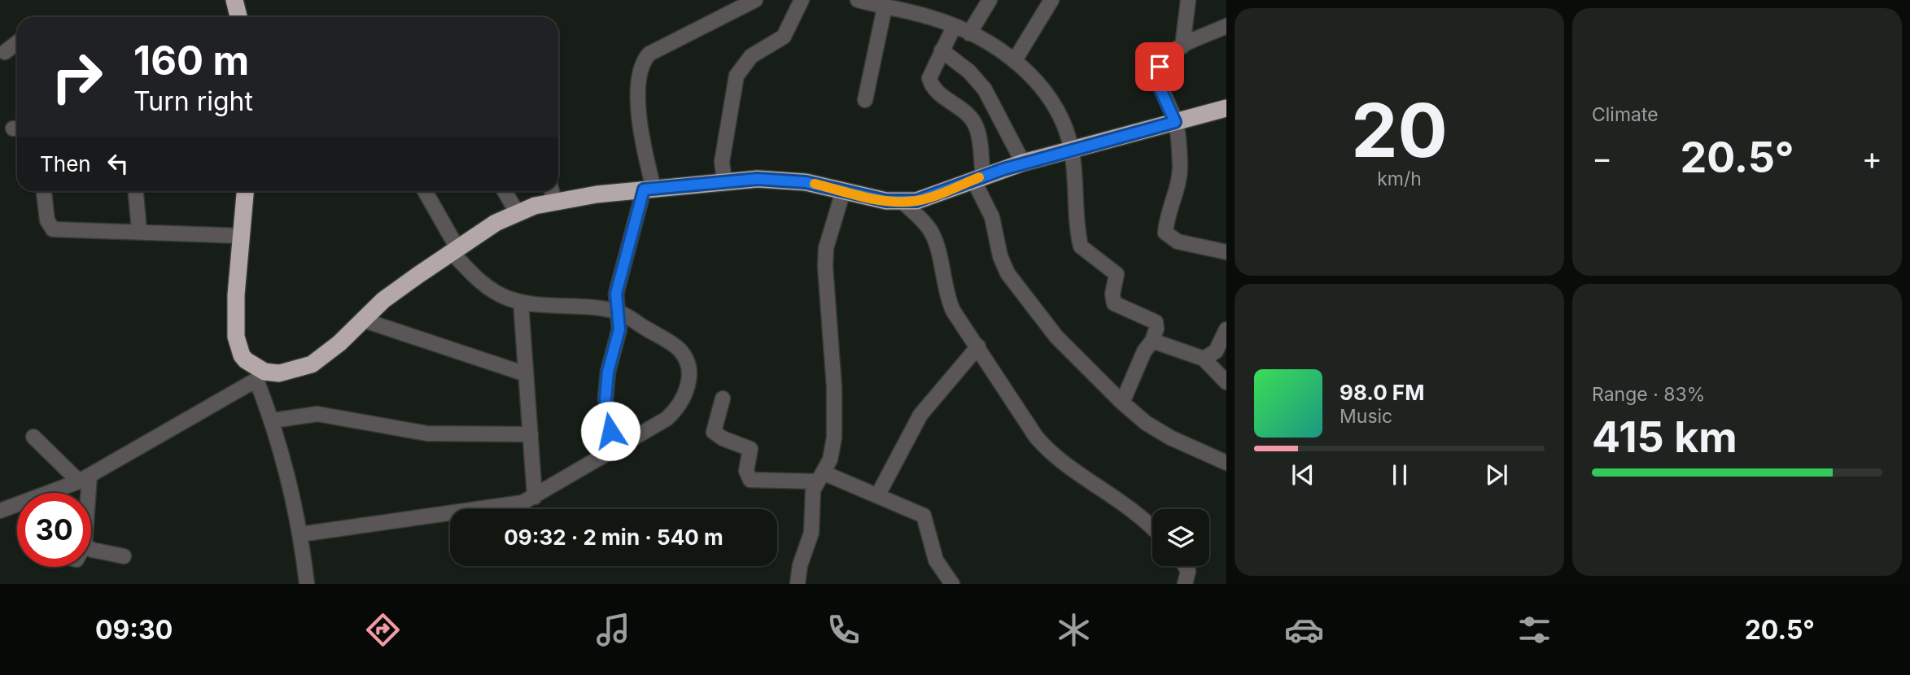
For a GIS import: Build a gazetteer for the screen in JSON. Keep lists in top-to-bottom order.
{
  "page": {
    "tile": [
      ["20", "km/h"],
      "Climate",
      ["Range · 83%", "415 km"]
    ],
    "turn": ["160 m", "Turn right"],
    "heat": ["−", "20.5°", "+"],
    "then": "Then",
    "song": ["98.0 FM", "Music"],
    "limit": "30",
    "trip": "09:32 · 2 min · 540 m",
    "tabs": ["09:30", "20.5°"]
  }
}
